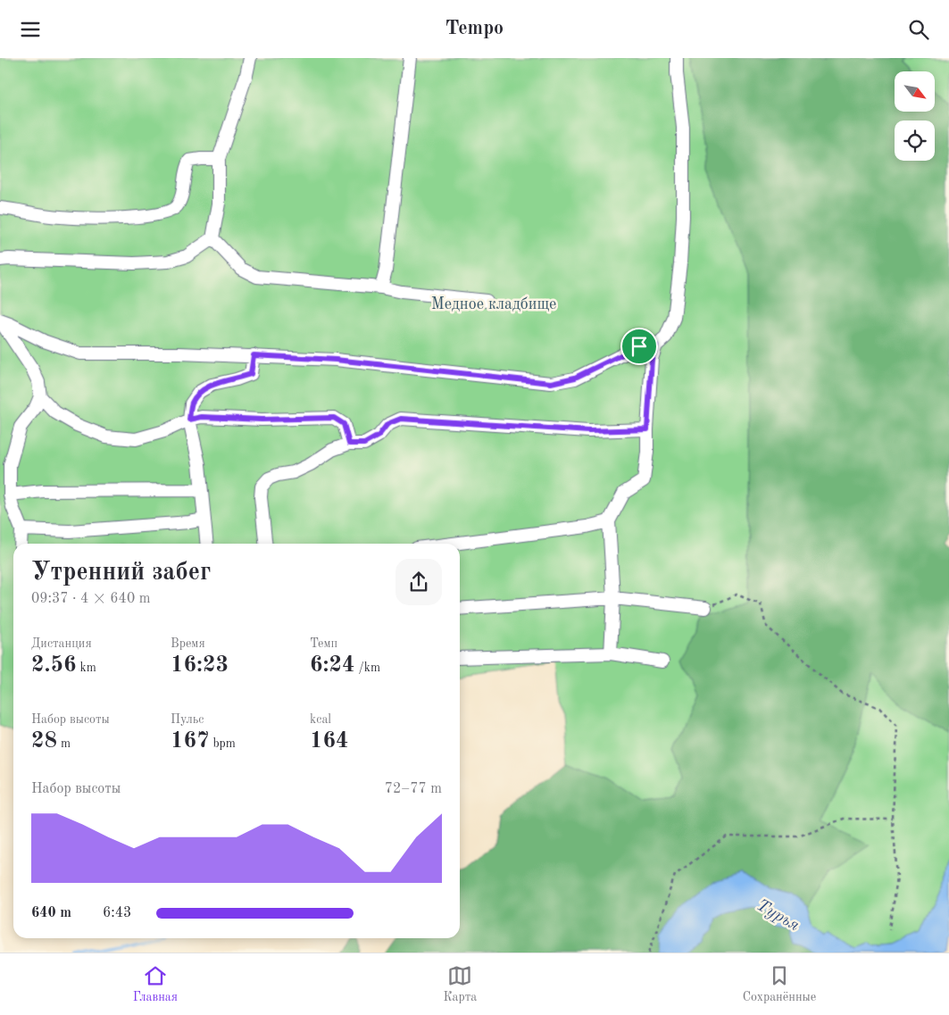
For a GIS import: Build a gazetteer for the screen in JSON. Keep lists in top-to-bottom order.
{
  "water": ["Турья"],
  "parks": ["Медное кладбище"],
  "north": "bottom right",
  "page": {
    "header": "Tempo",
    "heading": ["Утренний забег", "09:37 · 4 × 640 m"],
    "stats": [
      ["Дистанция", "2.56 km"],
      ["Время", "16:23"],
      ["Темп", "6:24 /km"],
      ["Набор высоты", "28 m"],
      ["Пульс", "167 bpm"],
      ["kcal", "164"]
    ],
    "chart": ["Набор высоты", "72–77 m"],
    "list": [
      {
        "name": "640 m",
        "note": "6:43"
      }
    ],
    "tabs": ["Главная", "Карта", "Сохранённые"]
  }
}
